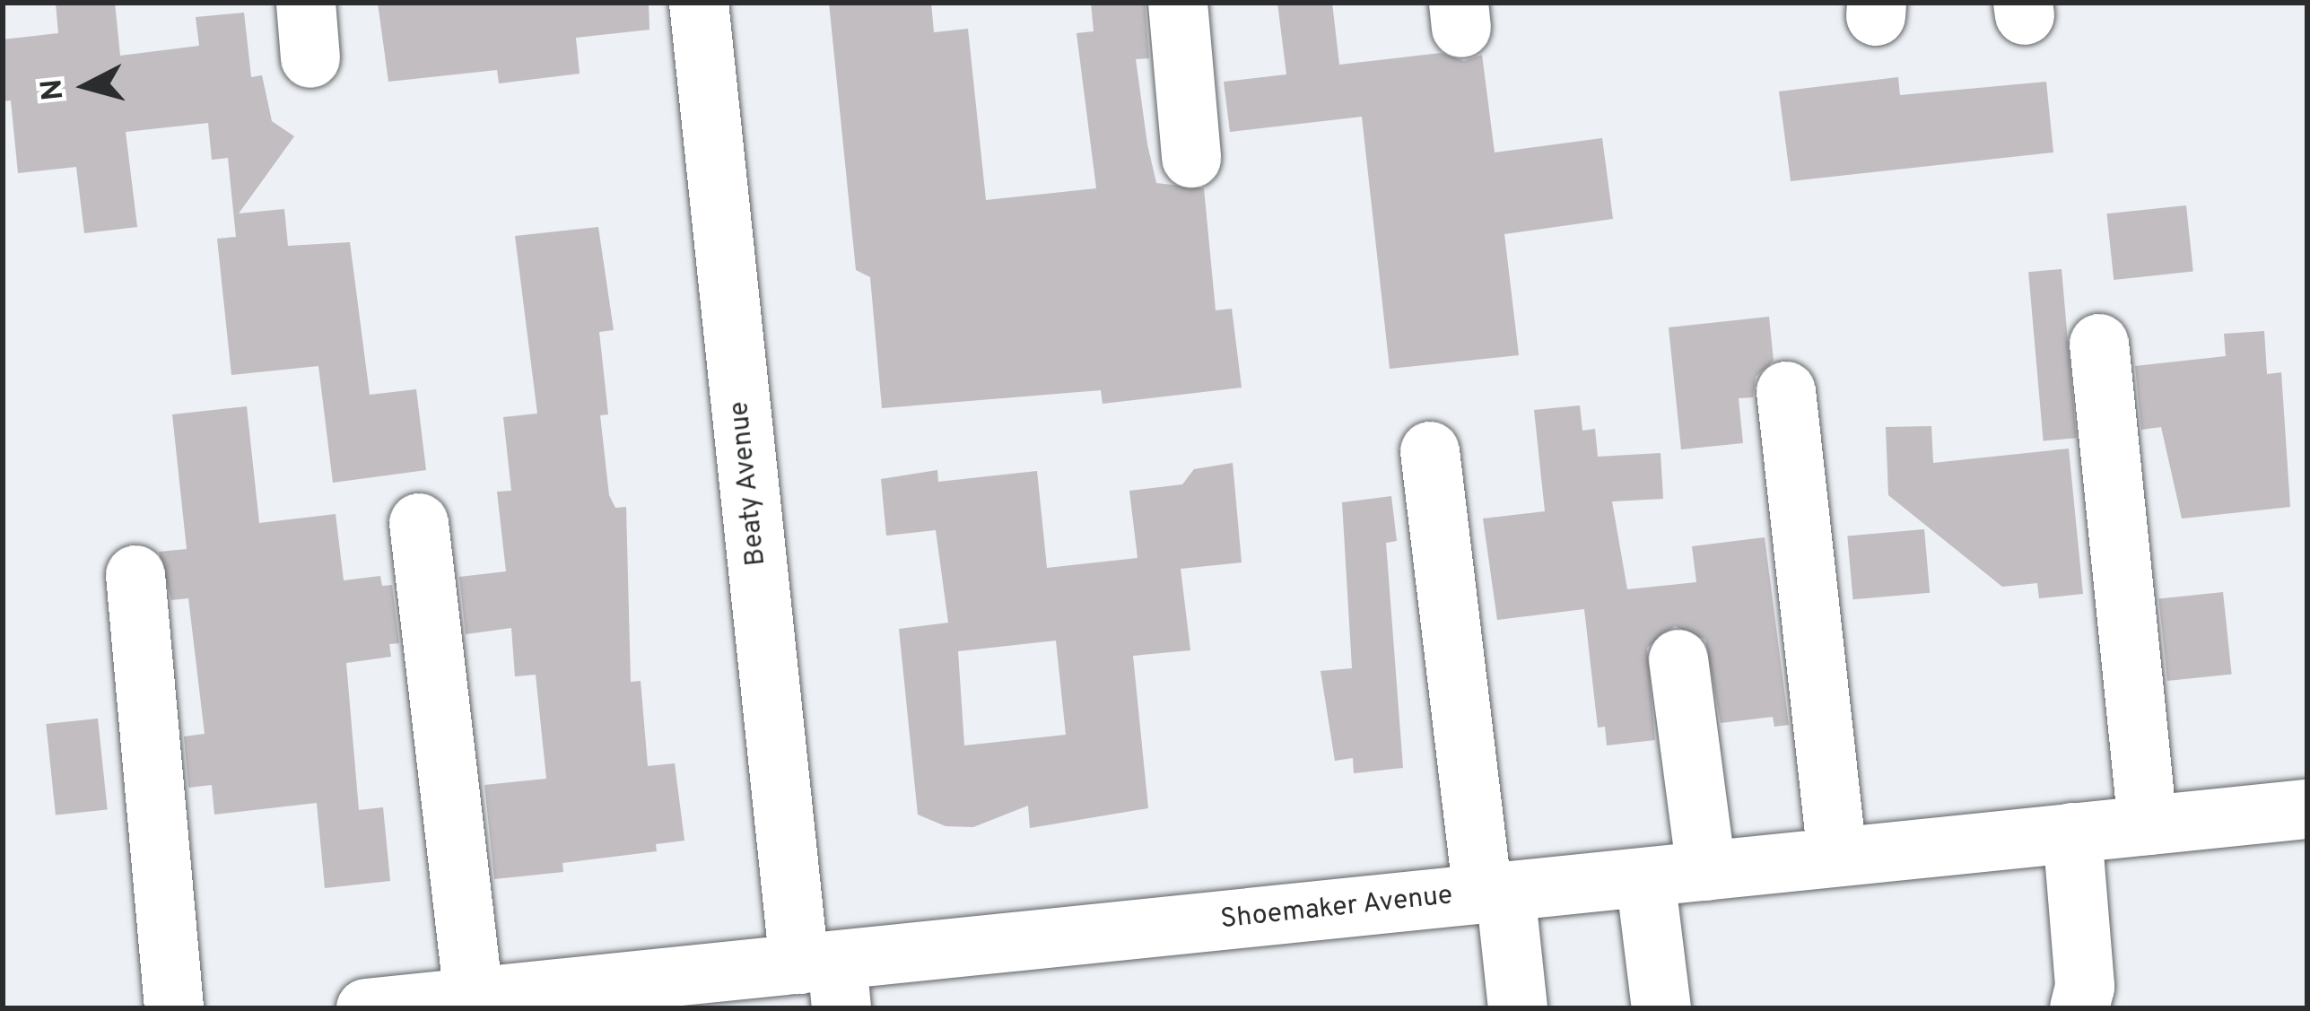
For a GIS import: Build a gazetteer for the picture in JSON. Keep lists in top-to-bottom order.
{
  "streets": {
    "main road": ["Beaty Avenue", "Shoemaker Avenue"]
  },
  "crossings": [
    ["Beaty Avenue", "Shoemaker Avenue"]
  ],
  "north": "left"
}
